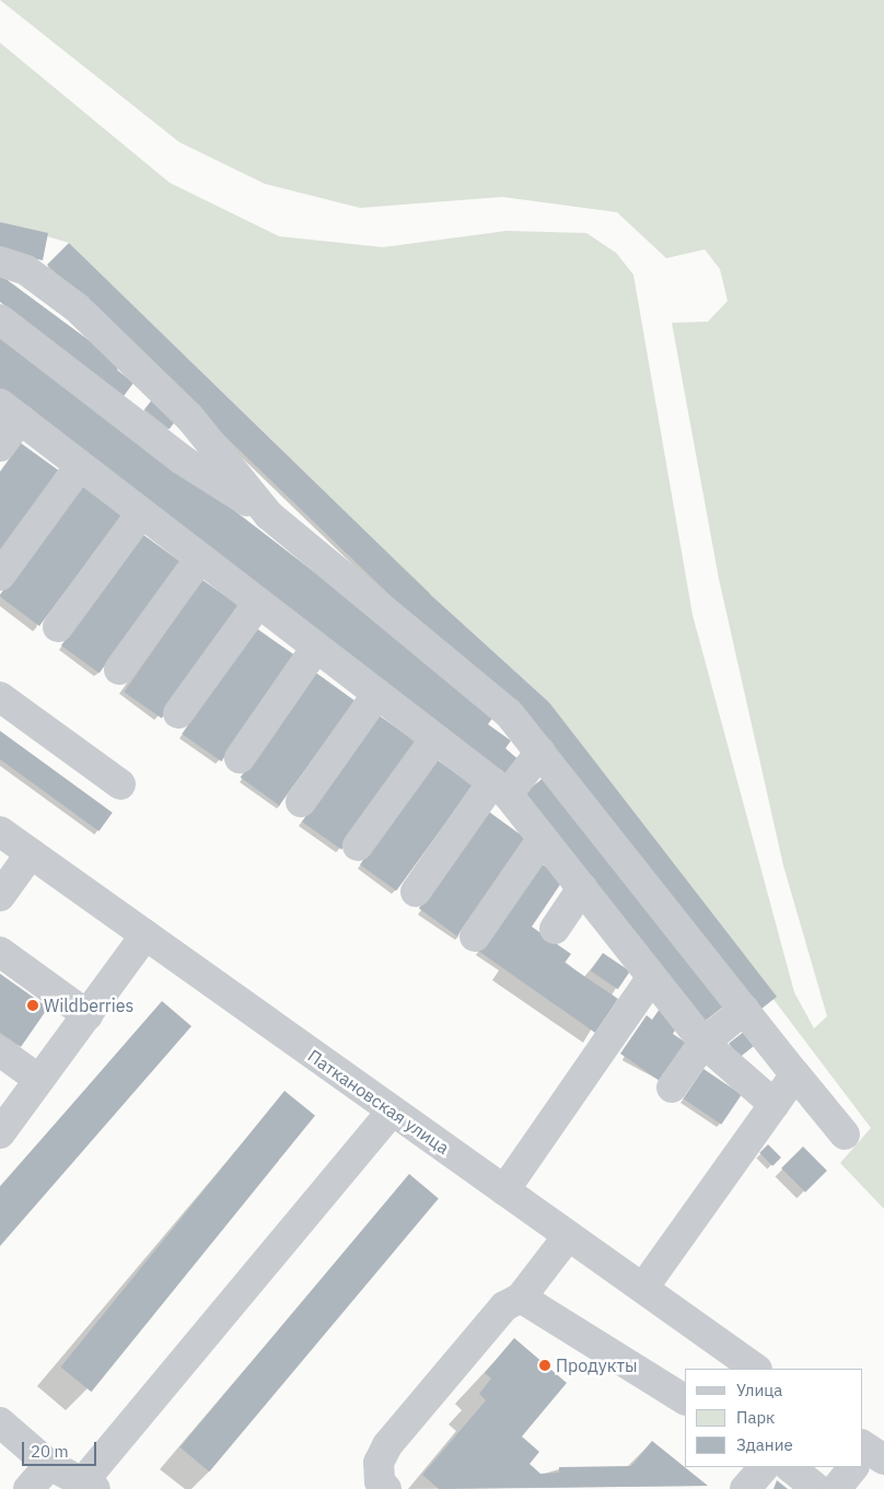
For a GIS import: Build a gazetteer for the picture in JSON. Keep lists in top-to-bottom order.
{
  "streets": {
    "street": ["Паткановская улица"]
  },
  "places": ["Wildberries", "Продукты"],
  "legend": ["Улица", "Парк", "Здание"],
  "scale_bar": "20 m"
}
